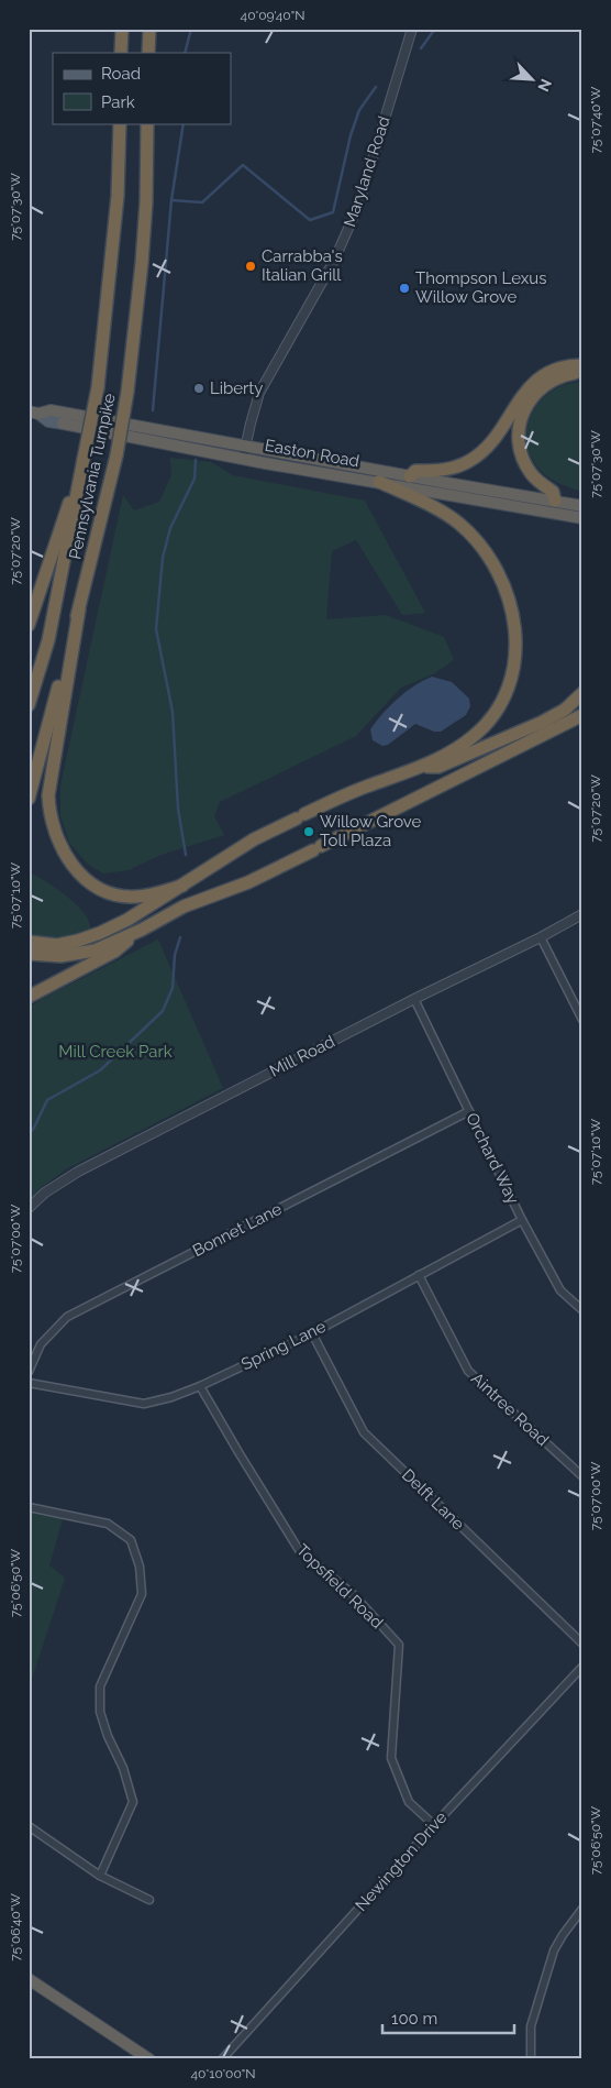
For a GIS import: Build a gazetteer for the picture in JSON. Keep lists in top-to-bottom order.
{
  "streets": {
    "highway": ["Easton Road", "Pennsylvania Turnpike"],
    "street": [
      "Maryland Road",
      "Mill Road",
      "Orchard Way",
      "Bonnet Lane",
      "Spring Lane",
      "Aintree Road",
      "Delft Lane",
      "Topsfield Road",
      "Newington Drive"
    ]
  },
  "crossings": [
    ["Maryland Road", "Easton Road"],
    ["Mill Road", "Orchard Way"],
    ["Orchard Way", "Bonnet Lane"],
    ["Orchard Way", "Spring Lane"],
    ["Spring Lane", "Aintree Road"],
    ["Spring Lane", "Delft Lane"],
    ["Spring Lane", "Topsfield Road"],
    ["Topsfield Road", "Newington Drive"]
  ],
  "parks": ["Mill Creek Park"],
  "places": [
    "Carrabba's Italian Grill",
    "Thompson Lexus Willow Grove",
    "Liberty",
    "Willow Grove Toll Plaza"
  ],
  "legend": ["Road", "Park"],
  "scale_bar": "100 m",
  "north": "bottom right",
  "coordinates": [
    "40°09'40\"N",
    "75°07'40\"W",
    "75°07'30\"W",
    "75°07'20\"W",
    "75°07'10\"W",
    "75°07'00\"W",
    "75°06'50\"W",
    "75°06'40\"W",
    "40°10'00\"N"
  ]
}
